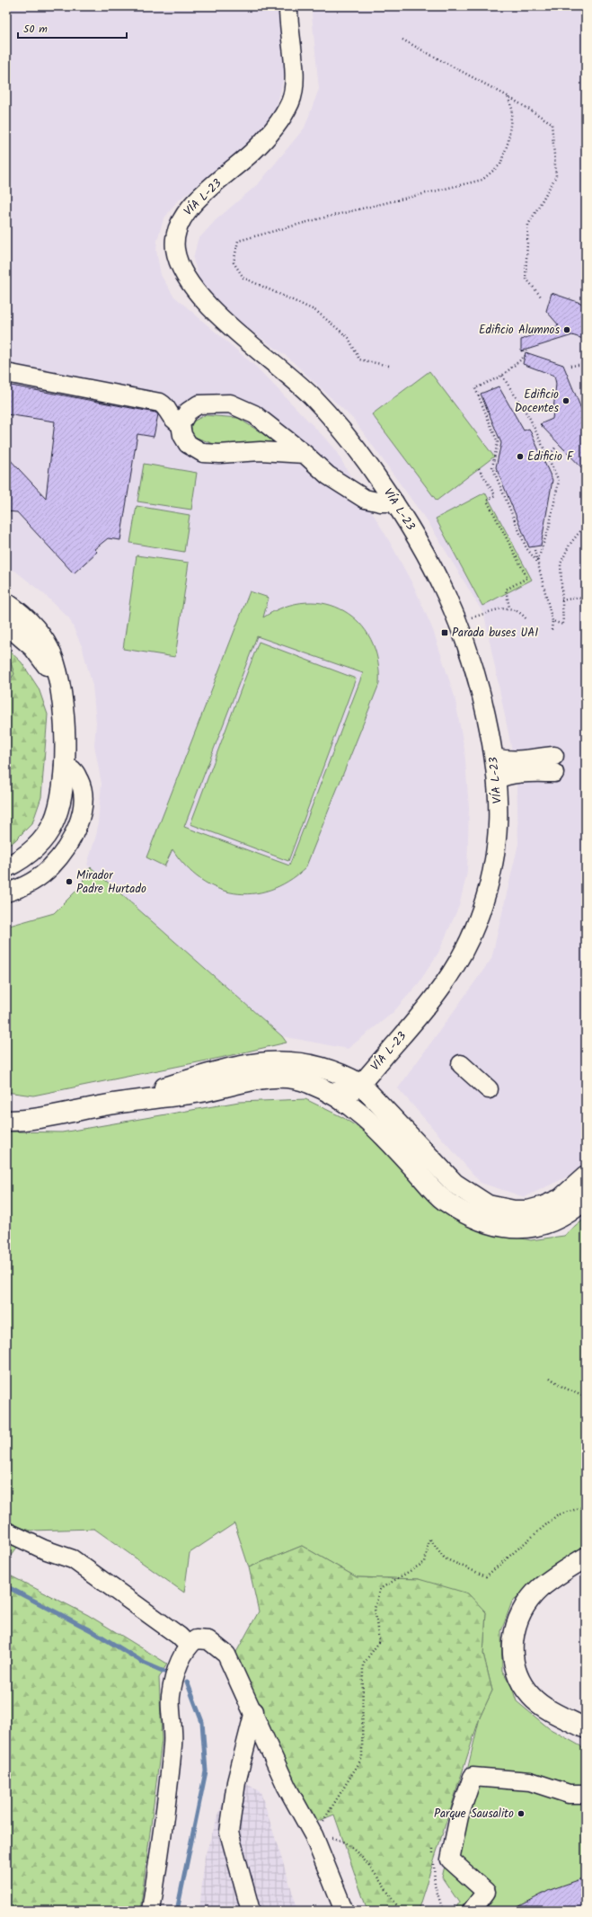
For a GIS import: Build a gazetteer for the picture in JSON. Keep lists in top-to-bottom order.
{
  "streets": {
    "street": ["VÍA L-23"]
  },
  "places": {
    "other": [
      "Edificio Alumnos",
      "Edificio Docentes",
      "Edificio F",
      "Mirador Padre Hurtado",
      "Parque Sausalito"
    ],
    "transit": ["Parada buses UAI"]
  },
  "scale_bar": "50 m"
}
